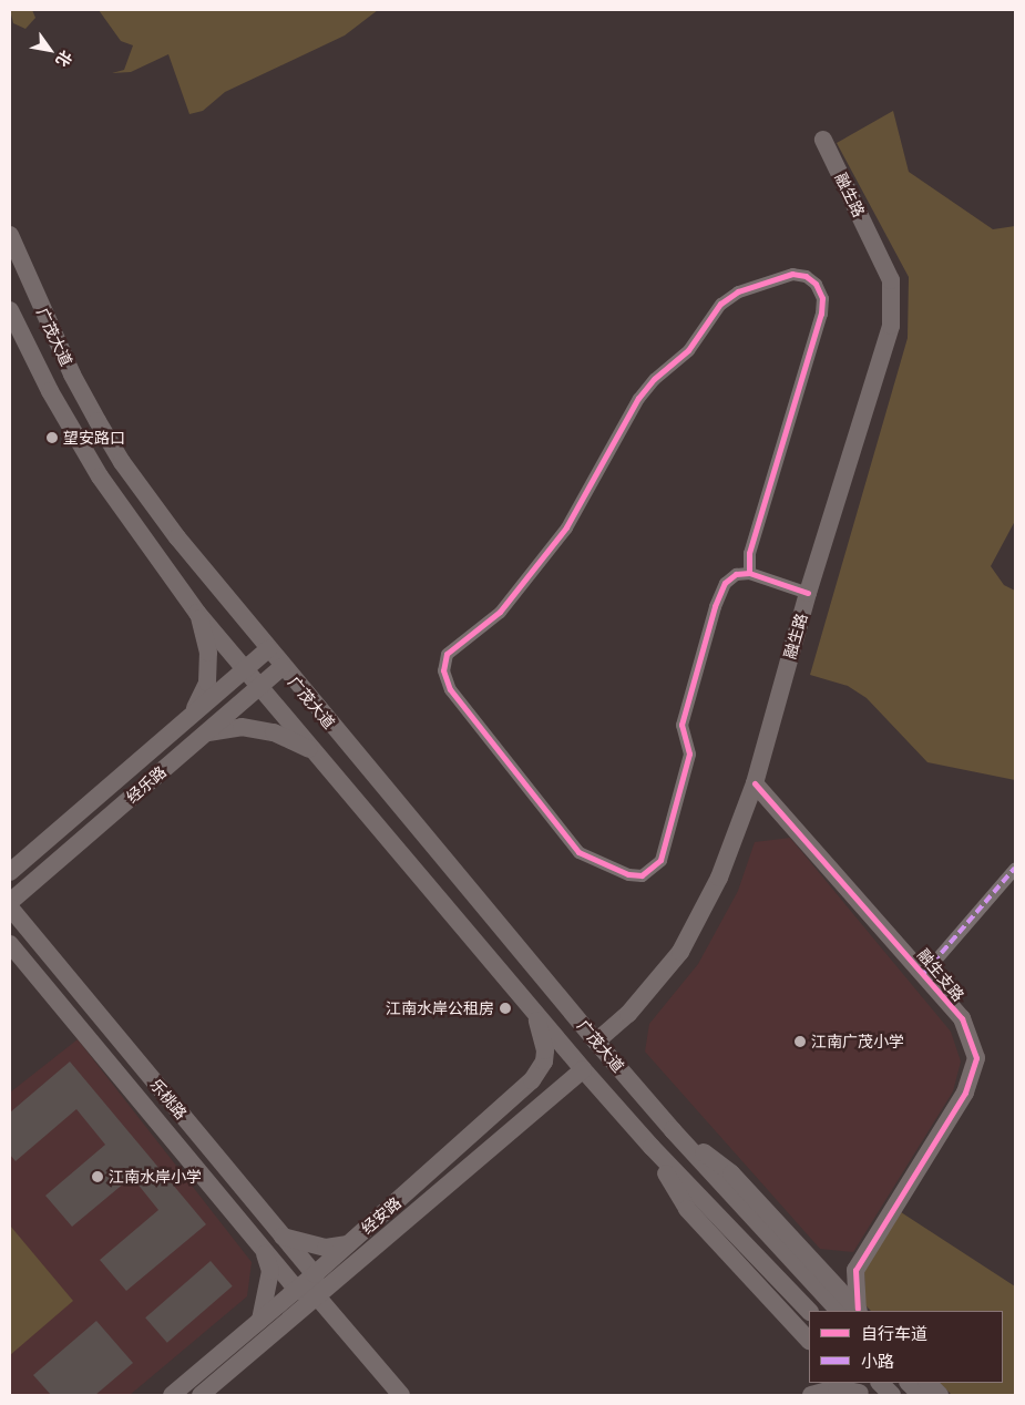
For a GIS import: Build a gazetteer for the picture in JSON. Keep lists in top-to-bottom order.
{
  "streets": {
    "street": [
      "融生路",
      "广茂大道",
      "经乐路",
      "融生支路",
      "乐桃路",
      "经安路"
    ]
  },
  "crossings": [
    ["融生路", "广茂大道"],
    ["融生路", "融生支路"],
    ["广茂大道", "经乐路"],
    ["广茂大道", "经安路"],
    ["乐桃路", "经安路"]
  ],
  "places": [
    "望安路口",
    "江南水岸公租房",
    "江南广茂小学",
    "江南水岸小学"
  ],
  "legend": ["自行车道", "小路"],
  "north": "bottom right"
}
